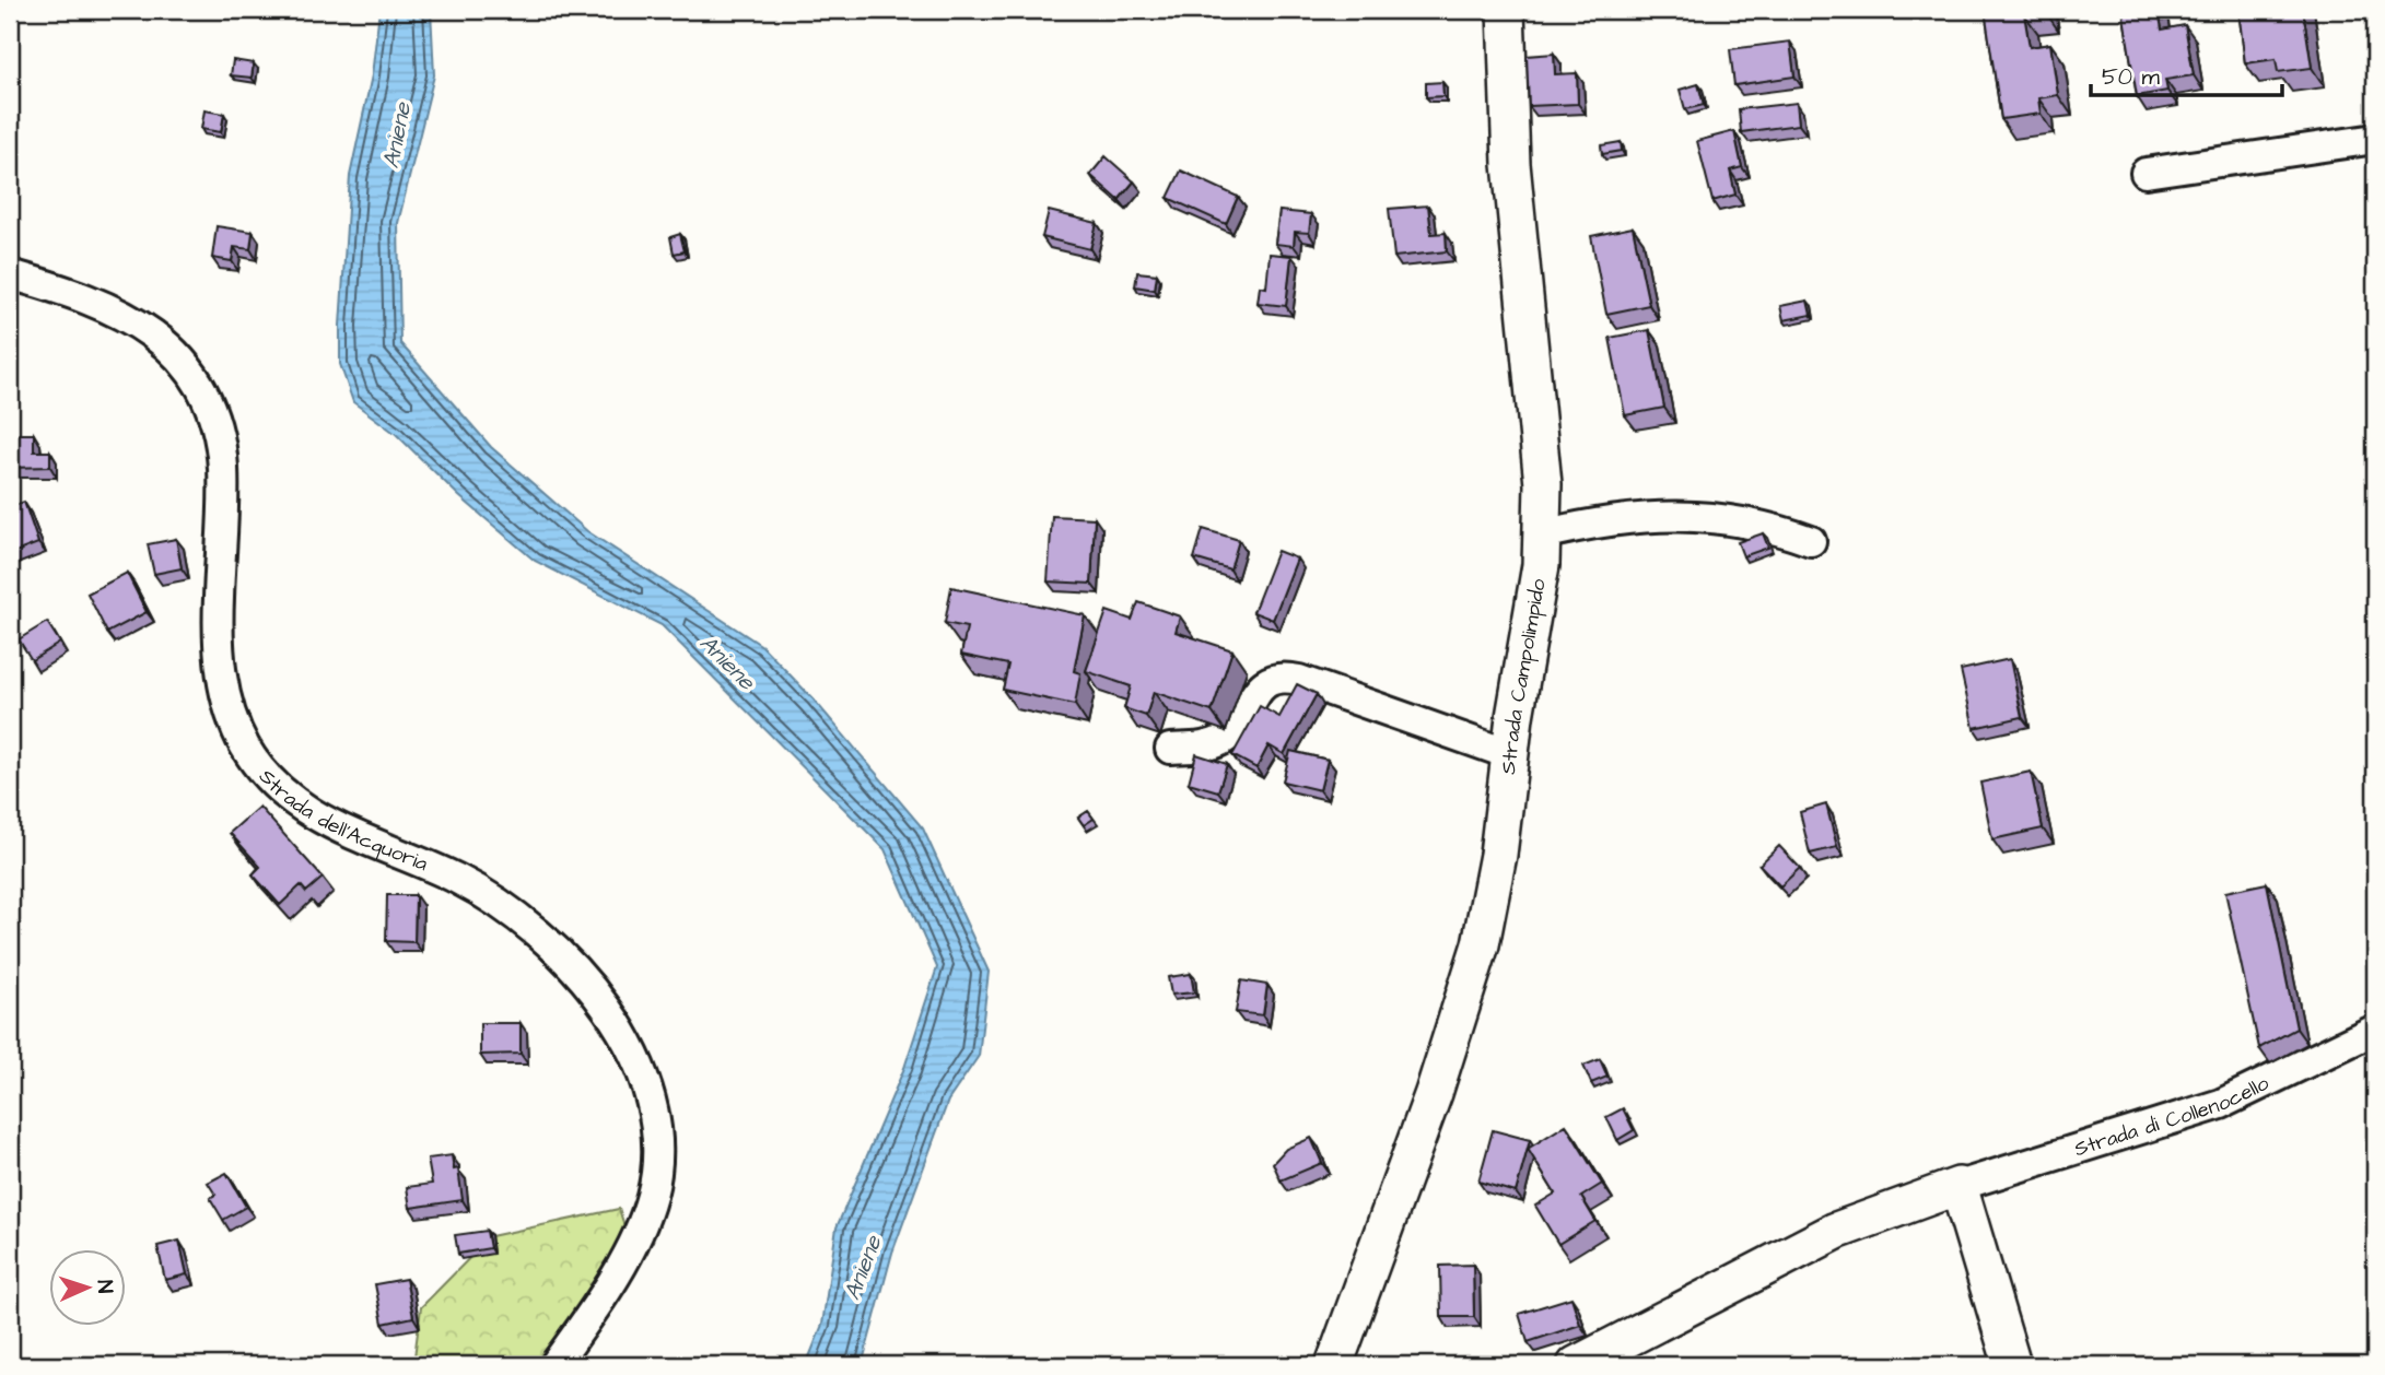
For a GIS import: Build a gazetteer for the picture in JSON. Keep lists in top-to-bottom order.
{
  "streets": {
    "street": ["Strada Campolimpido", "Strada dell'Acquoria", "Strada di Collenocello"]
  },
  "water": ["Aniene"],
  "scale_bar": "50 m",
  "north": "right"
}
